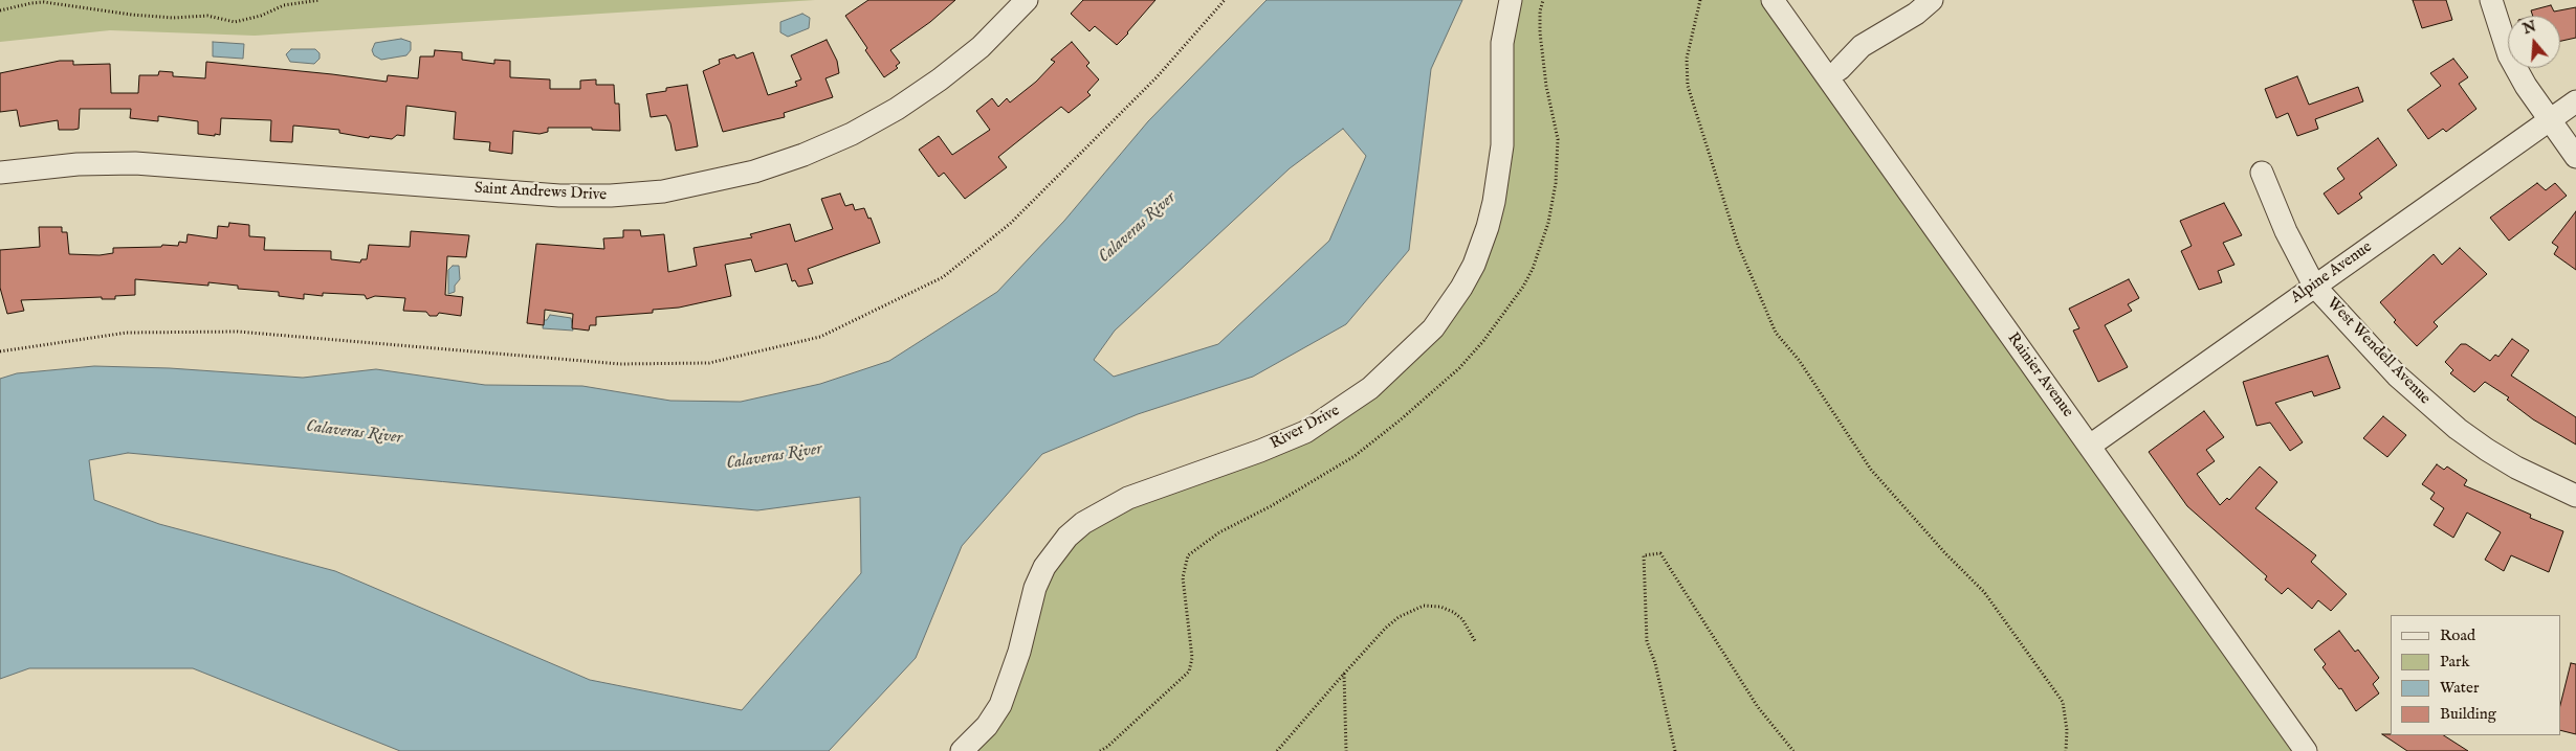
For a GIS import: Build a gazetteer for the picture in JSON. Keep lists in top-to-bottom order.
{
  "streets": {
    "street": [
      "Saint Andrews Drive",
      "Alpine Avenue",
      "West Wendell Avenue",
      "Rainier Avenue",
      "River Drive"
    ]
  },
  "crossings": [
    ["Alpine Avenue", "West Wendell Avenue"],
    ["Alpine Avenue", "Rainier Avenue"]
  ],
  "water": ["Calaveras River"],
  "legend": [
    "Road",
    "Park",
    "Water",
    "Building"
  ],
  "north": "top"
}
